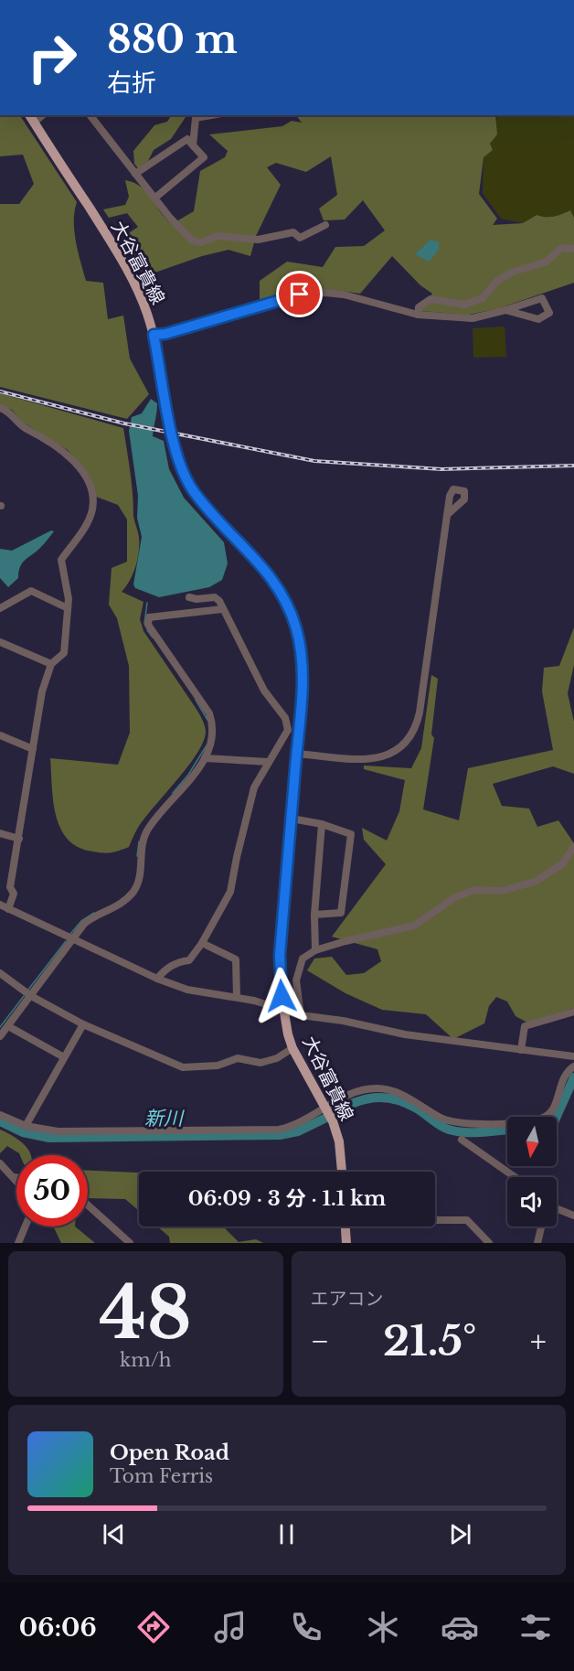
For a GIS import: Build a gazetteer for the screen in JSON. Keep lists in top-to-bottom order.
{
  "streets": {
    "main road": ["大谷富貴線"]
  },
  "water": ["新川"],
  "north": "bottom",
  "page": {
    "turn": ["880 m", "右折"],
    "limit": "50",
    "trip": "06:09 · 3 分 · 1.1 km",
    "tile": [
      ["48", "km/h"],
      "エアコン"
    ],
    "heat": ["−", "21.5°", "+"],
    "song": ["Open Road", "Tom Ferris"],
    "tabs": "06:06"
  }
}
